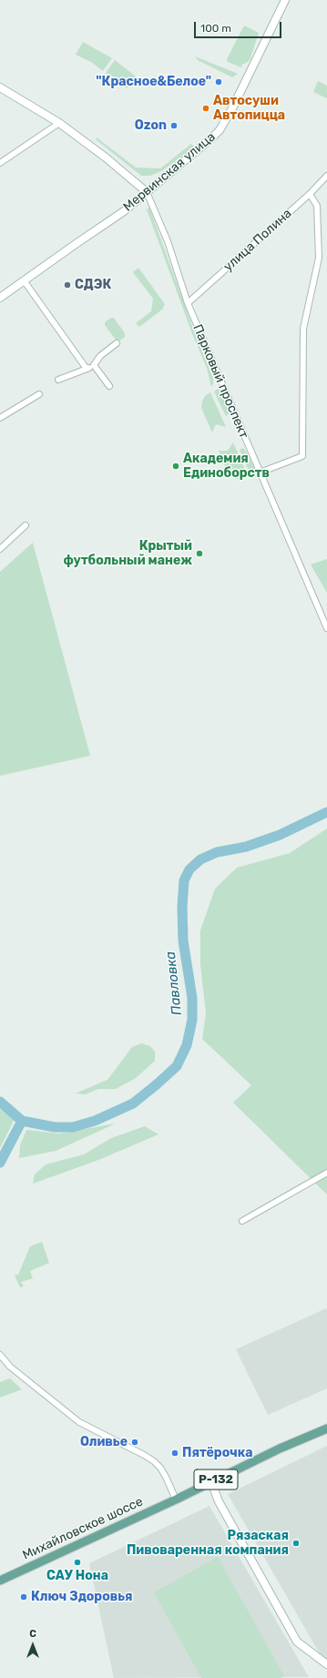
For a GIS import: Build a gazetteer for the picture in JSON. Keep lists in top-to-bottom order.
{
  "streets": {
    "main road": ["Р-132", "Михайловское шоссе"],
    "street": ["Мервинская улица", "улица Полина", "Парковый проспект"]
  },
  "crossings": [
    ["Мервинская улица", "Парковый проспект"],
    ["улица Полина", "Парковый проспект"]
  ],
  "water": ["Павловка"],
  "places": [
    "\"Красное&Белое\"",
    "Автосуши Автопицца",
    "Ozon",
    "СДЭК",
    "Академия Единоборств",
    "Крытый футбольный манеж",
    "Оливье",
    "Пятёрочка",
    "Рязаская Пивоваренная компания",
    "САУ Нона",
    "Ключ Здоровья"
  ],
  "scale_bar": "100 m",
  "north": "top"
}
